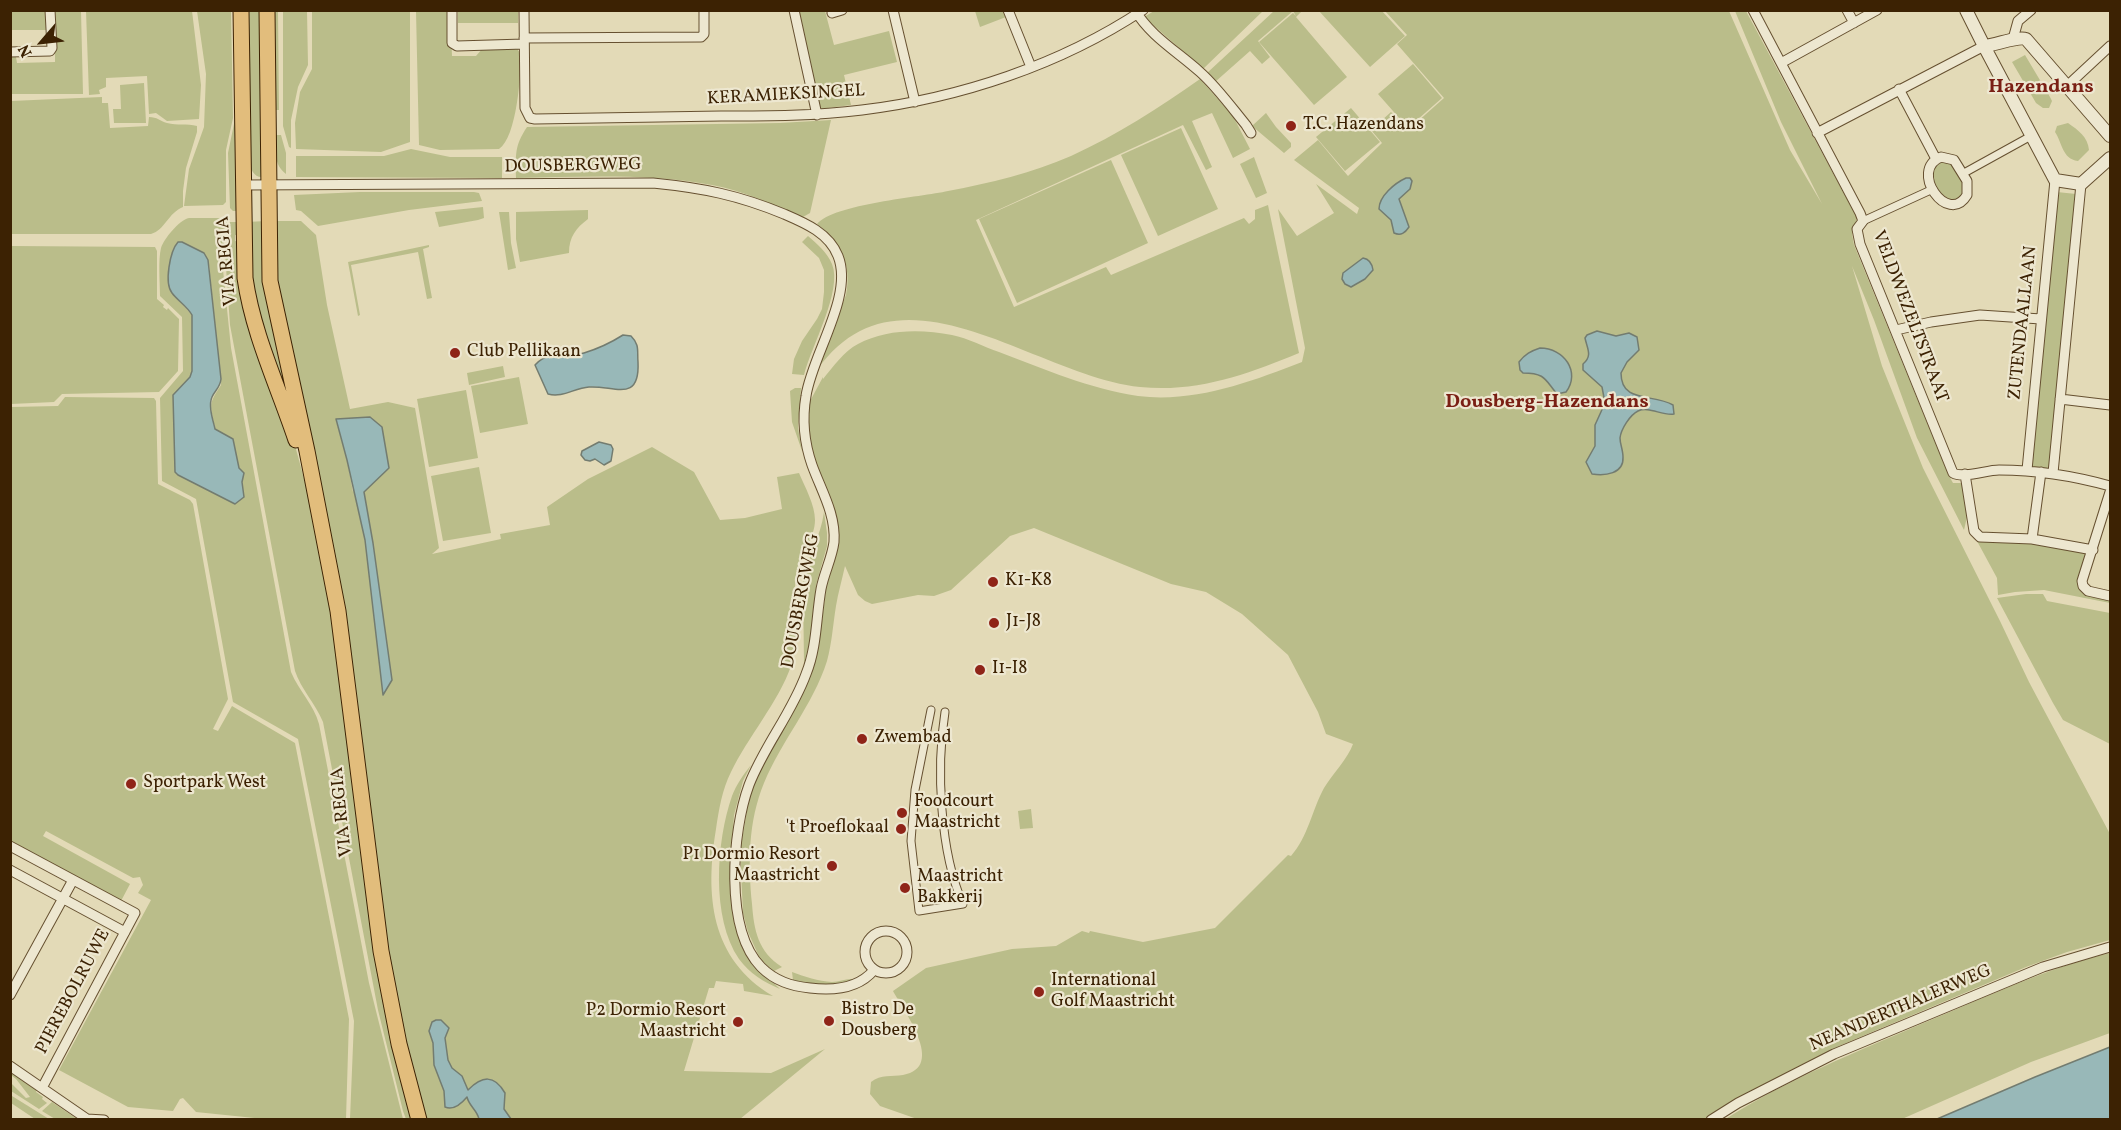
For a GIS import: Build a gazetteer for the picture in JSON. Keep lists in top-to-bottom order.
{
  "streets": {
    "main road": ["VIA REGIA"],
    "street": [
      "KERAMIEKSINGEL",
      "DOUSBERGWEG",
      "VELDWEZELTSTRAAT",
      "ZUTENDAALLAAN",
      "PIEREBOLRUWE",
      "NEANDERTHALERWEG"
    ]
  },
  "crossings": [
    ["DOUSBERGWEG", "VIA REGIA"]
  ],
  "districts": ["Hazendans", "Dousberg-Hazendans"],
  "places": [
    "T.C. Hazendans",
    "Club Pellikaan",
    "K1-K8",
    "J1-J8",
    "I1-I8",
    "Zwembad",
    "Sportpark West",
    "Foodcourt Maastricht",
    "'t Proeflokaal",
    "P1 Dormio Resort Maastricht",
    "Maastricht Bakkerij",
    "International Golf Maastricht",
    "Bistro De Dousberg",
    "P2 Dormio Resort Maastricht"
  ],
  "north": "bottom left"
}
